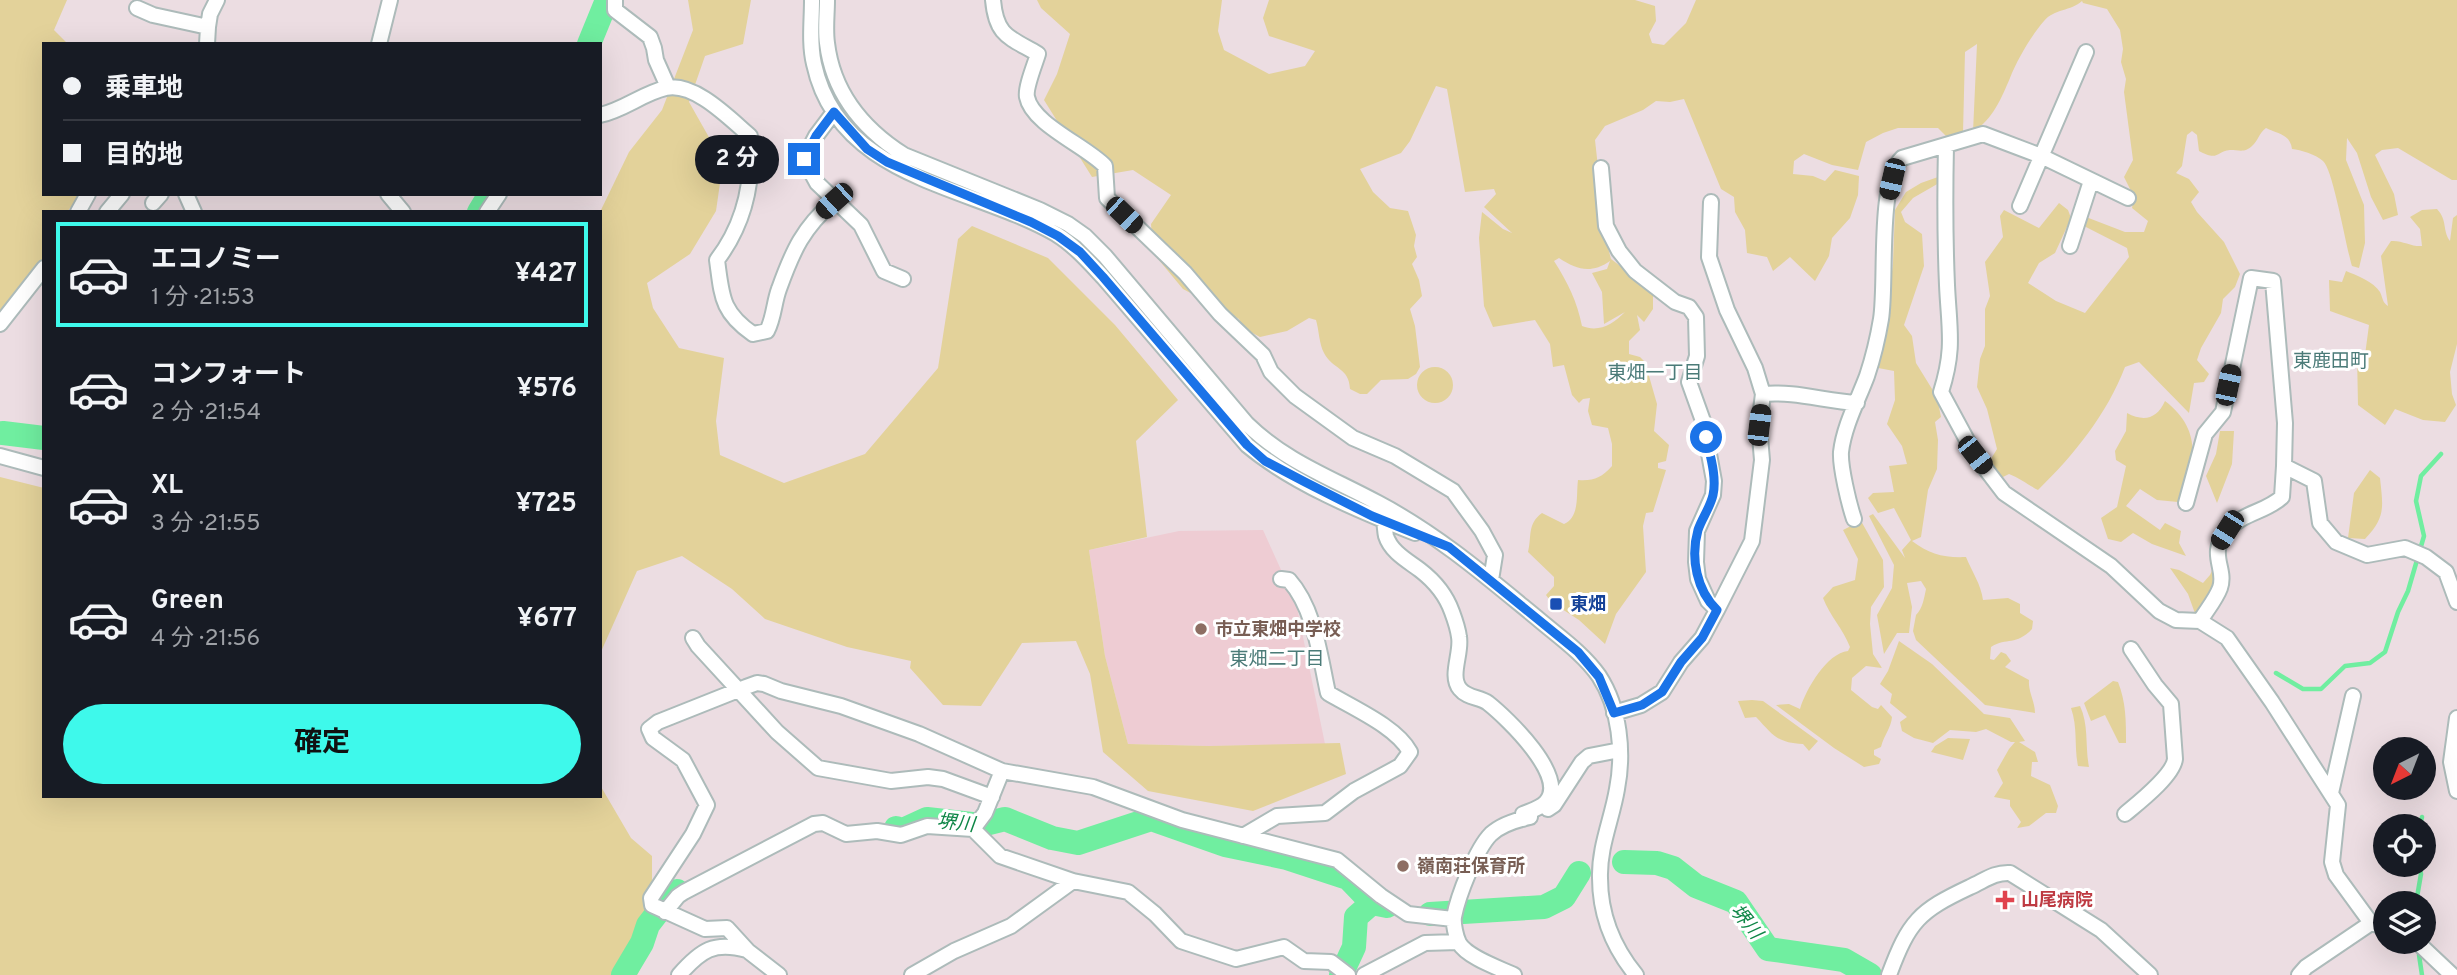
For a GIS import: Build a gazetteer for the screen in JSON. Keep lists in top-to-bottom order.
{
  "districts": ["東鹿田町", "東畑一丁目", "東畑二丁目"],
  "water": ["堺川"],
  "places": {
    "transit": ["東畑"],
    "other": ["市立東畑中学校", "嶺南荘保育所"],
    "health": ["山尾病院"]
  },
  "north": "bottom left",
  "page": {
    "banner": ["乗車地", "目的地"],
    "bubble": "2 分",
    "list": [
      {
        "name": "エコノミー",
        "note": "1 分 · 21:53",
        "value": "¥427"
      },
      {
        "name": "コンフォート",
        "note": "2 分 · 21:54",
        "value": "¥576"
      },
      {
        "name": "XL",
        "note": "3 分 · 21:55",
        "value": "¥725"
      },
      {
        "name": "Green",
        "note": "4 分 · 21:56",
        "value": "¥677"
      }
    ],
    "buttons": "確定"
  }
}
